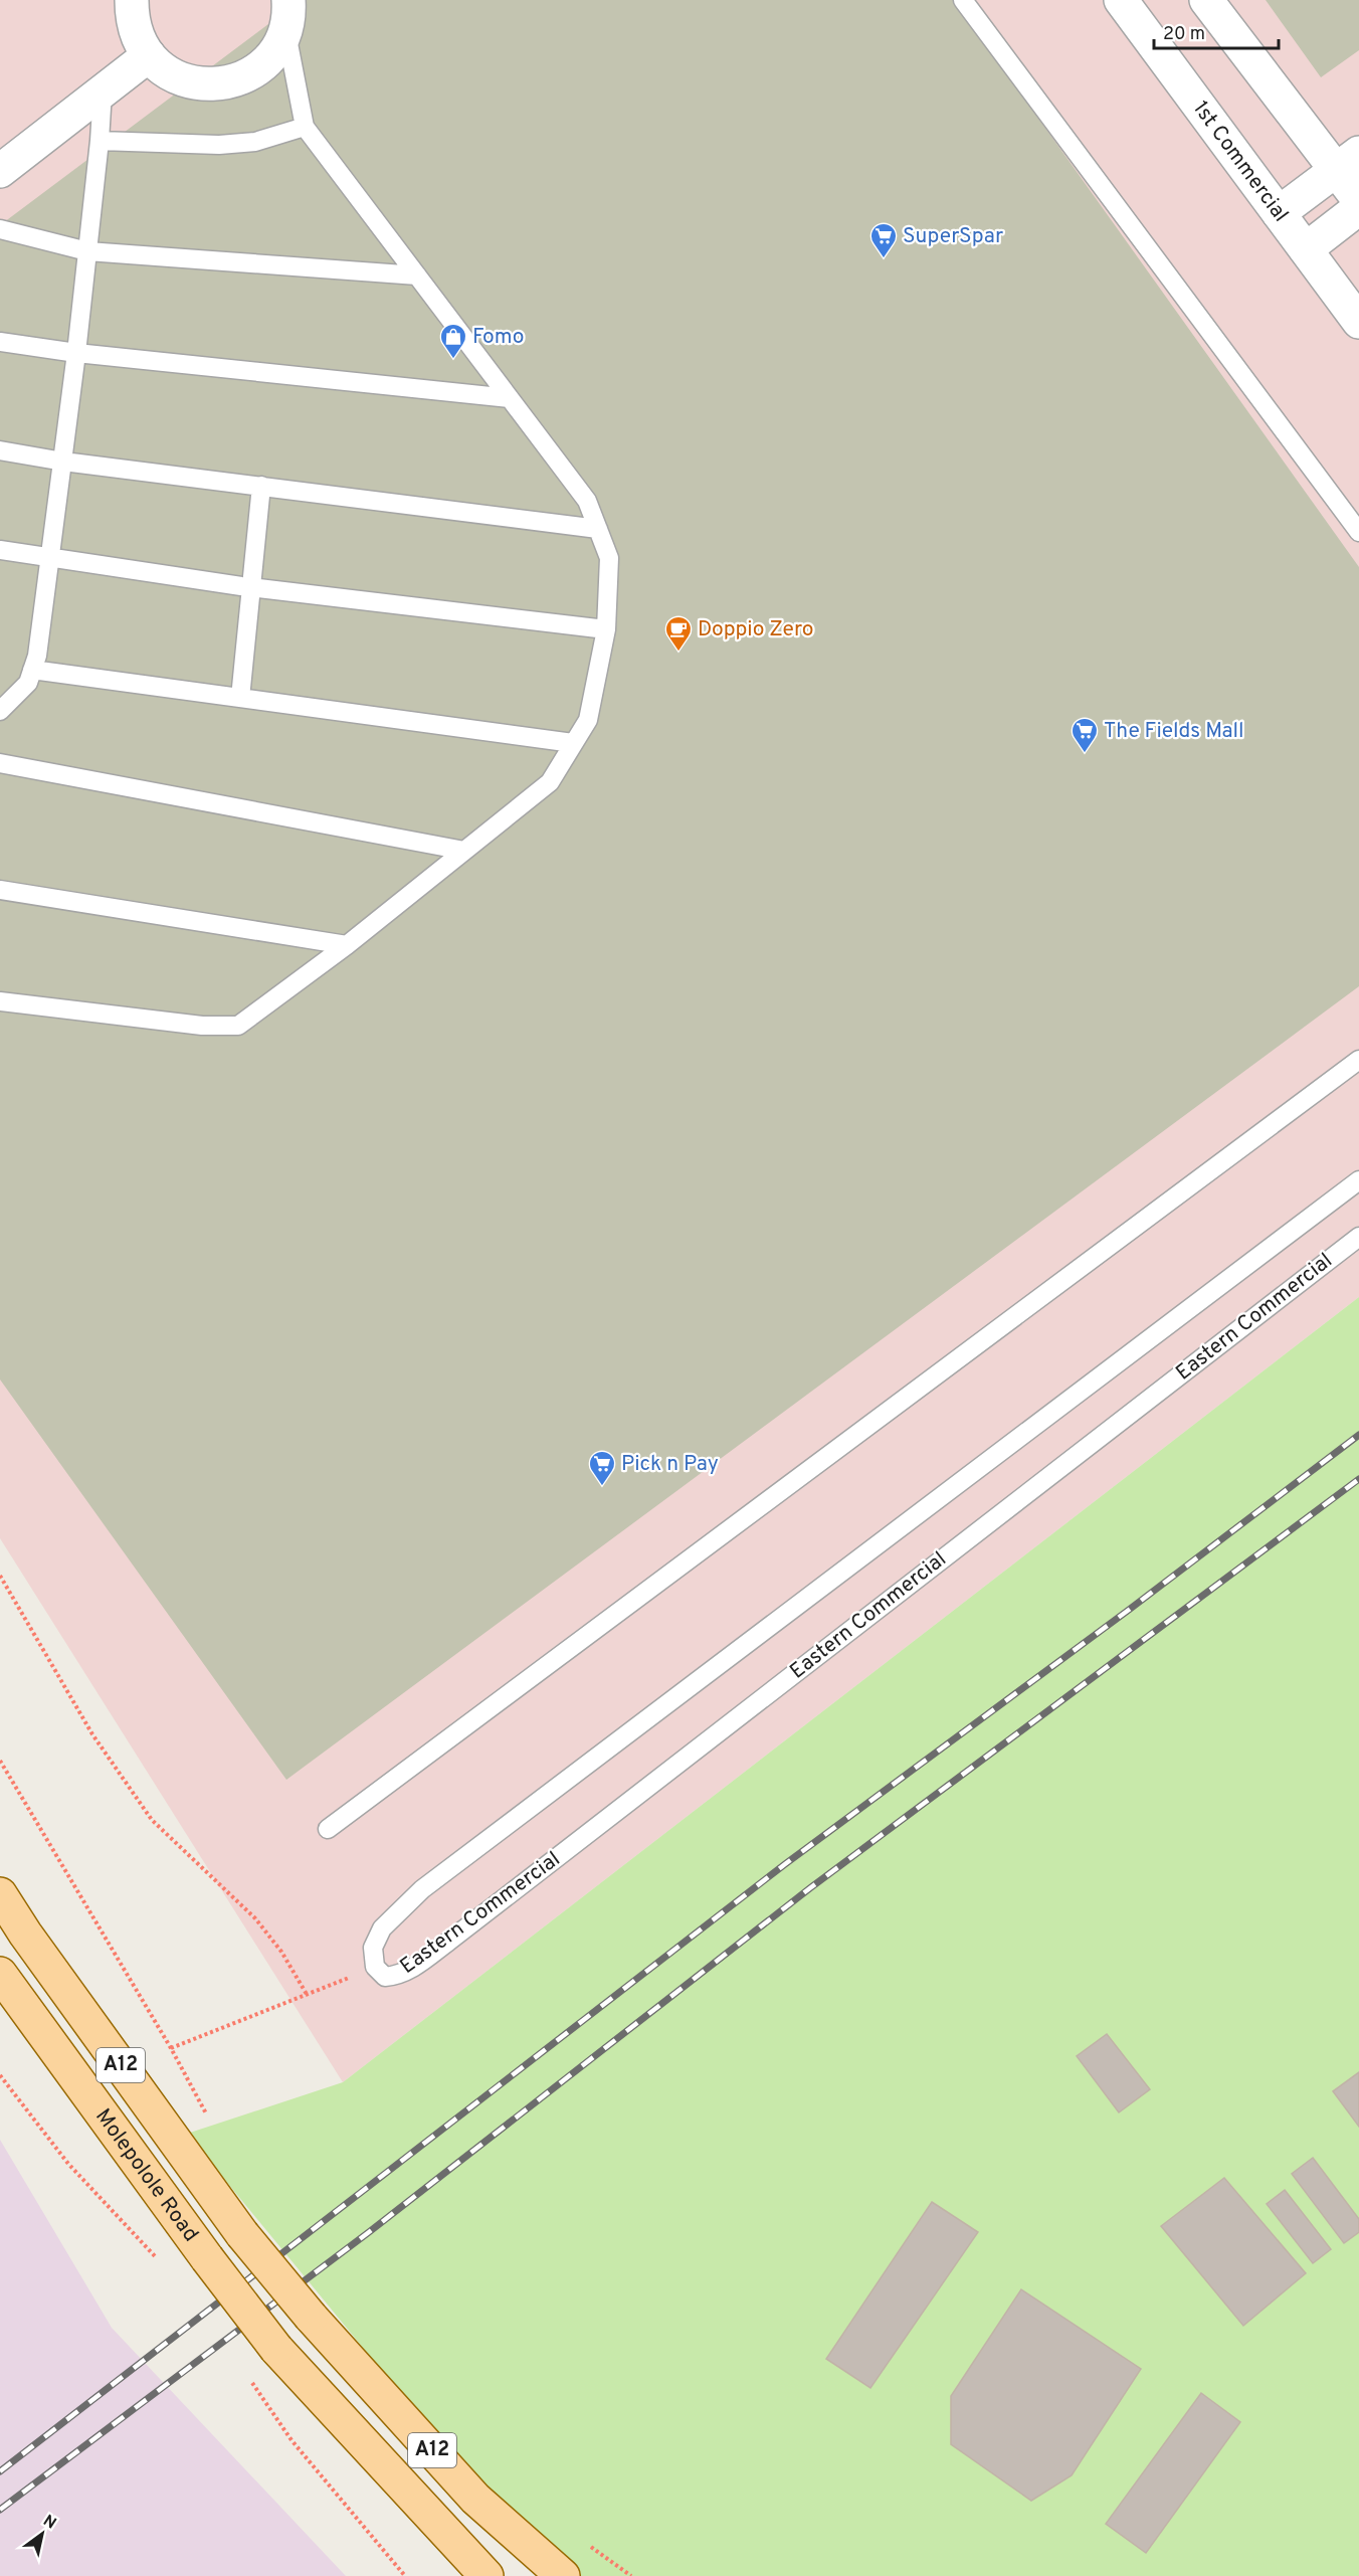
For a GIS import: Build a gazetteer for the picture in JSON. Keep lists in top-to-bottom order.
{
  "streets": {
    "main road": ["A12", "Molepolole Road"],
    "street": ["1st Commercial"],
    "lane": ["Eastern Commercial"]
  },
  "crossings": [
    ["A12", "Molepolole Road"]
  ],
  "places": {
    "supermarket": ["SuperSpar", "The Fields Mall", "Pick n Pay"],
    "shop": ["Fomo"],
    "cafe": ["Doppio Zero"]
  },
  "scale_bar": "20 m",
  "north": "top right"
}
